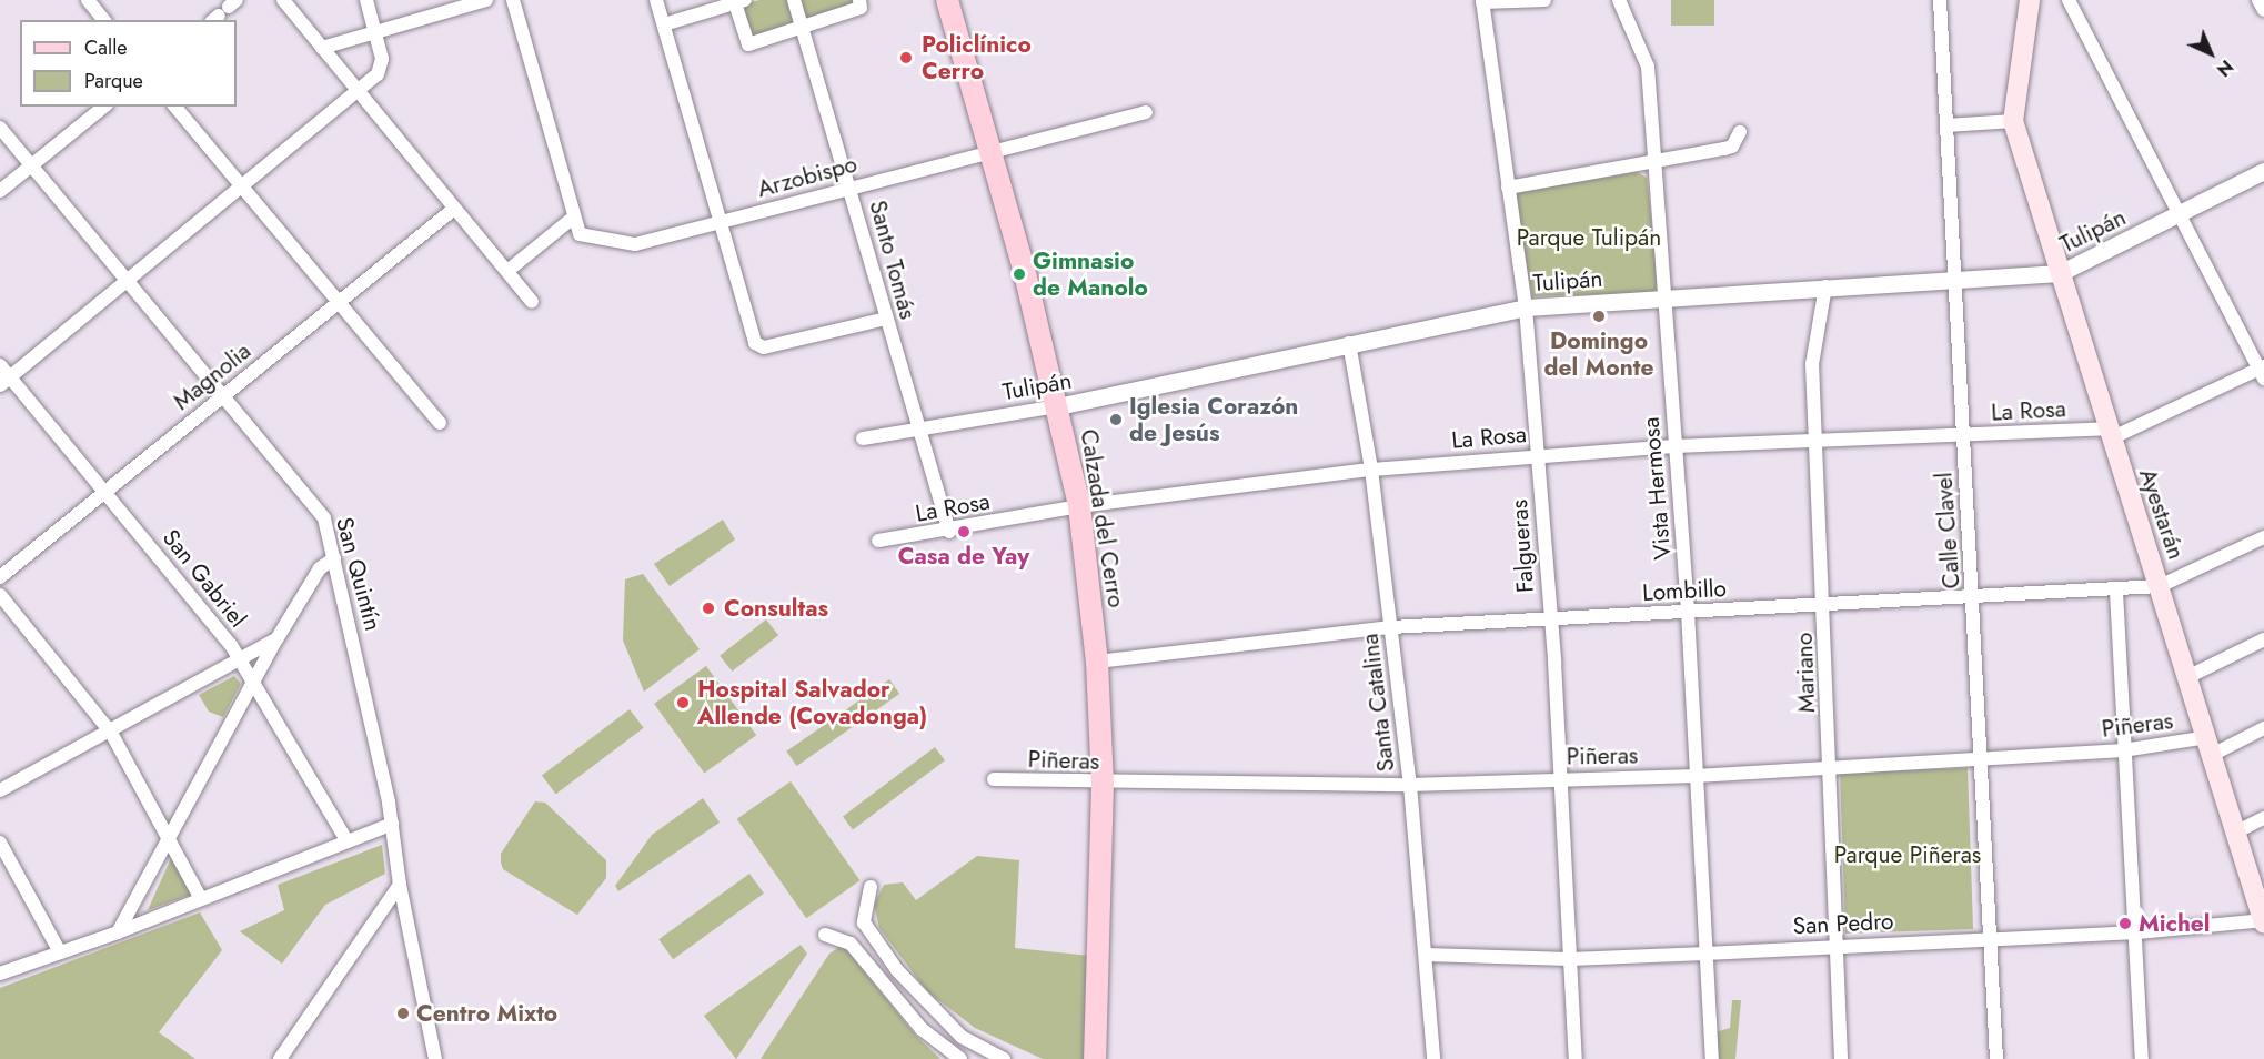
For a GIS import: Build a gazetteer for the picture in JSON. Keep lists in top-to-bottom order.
{
  "streets": {
    "main road": ["Ayestarán", "Calzada del Cerro"],
    "street": [
      "Arzobispo",
      "Tulipán",
      "Santo Tomás",
      "Magnolia",
      "La Rosa",
      "Vista Hermosa",
      "Calle Clavel",
      "Falgueras",
      "San Quintín",
      "San Gabriel",
      "Lombillo",
      "Mariano",
      "Santa Catalina",
      "Piñeras",
      "San Pedro"
    ]
  },
  "crossings": [
    ["Arzobispo", "Santo Tomás"],
    ["Arzobispo", "Calzada del Cerro"],
    ["Tulipán", "Santo Tomás"],
    ["Tulipán", "Vista Hermosa"],
    ["Tulipán", "Ayestarán"],
    ["Tulipán", "Calzada del Cerro"],
    ["Tulipán", "Calle Clavel"],
    ["Tulipán", "Falgueras"],
    ["Tulipán", "Mariano"],
    ["Tulipán", "Santa Catalina"],
    ["Santo Tomás", "La Rosa"],
    ["Magnolia", "San Quintín"],
    ["Magnolia", "San Gabriel"],
    ["La Rosa", "Vista Hermosa"],
    ["La Rosa", "Ayestarán"],
    ["La Rosa", "Calzada del Cerro"],
    ["La Rosa", "Calle Clavel"],
    ["La Rosa", "Falgueras"],
    ["La Rosa", "Mariano"],
    ["La Rosa", "Santa Catalina"],
    ["Vista Hermosa", "Lombillo"],
    ["Vista Hermosa", "Piñeras"],
    ["Vista Hermosa", "San Pedro"],
    ["Ayestarán", "Lombillo"],
    ["Ayestarán", "Piñeras"],
    ["Ayestarán", "San Pedro"],
    ["Calzada del Cerro", "Lombillo"],
    ["Calzada del Cerro", "Piñeras"],
    ["Calle Clavel", "Lombillo"],
    ["Calle Clavel", "Piñeras"],
    ["Calle Clavel", "San Pedro"],
    ["Falgueras", "Lombillo"],
    ["Falgueras", "Piñeras"],
    ["Falgueras", "San Pedro"],
    ["Lombillo", "Mariano"],
    ["Lombillo", "Santa Catalina"],
    ["Mariano", "Piñeras"],
    ["Mariano", "San Pedro"],
    ["Santa Catalina", "Piñeras"],
    ["Santa Catalina", "San Pedro"]
  ],
  "parks": ["Parque Tulipán", "Parque Piñeras"],
  "places": [
    "Policlínico Cerro",
    "Gimnasio de Manolo",
    "Domingo del Monte",
    "Iglesia Corazón de Jesús",
    "Casa de Yay",
    "Consultas",
    "Hospital Salvador Allende (Covadonga)",
    "Michel",
    "Centro Mixto"
  ],
  "legend": ["Calle", "Parque"],
  "north": "bottom right"
}
